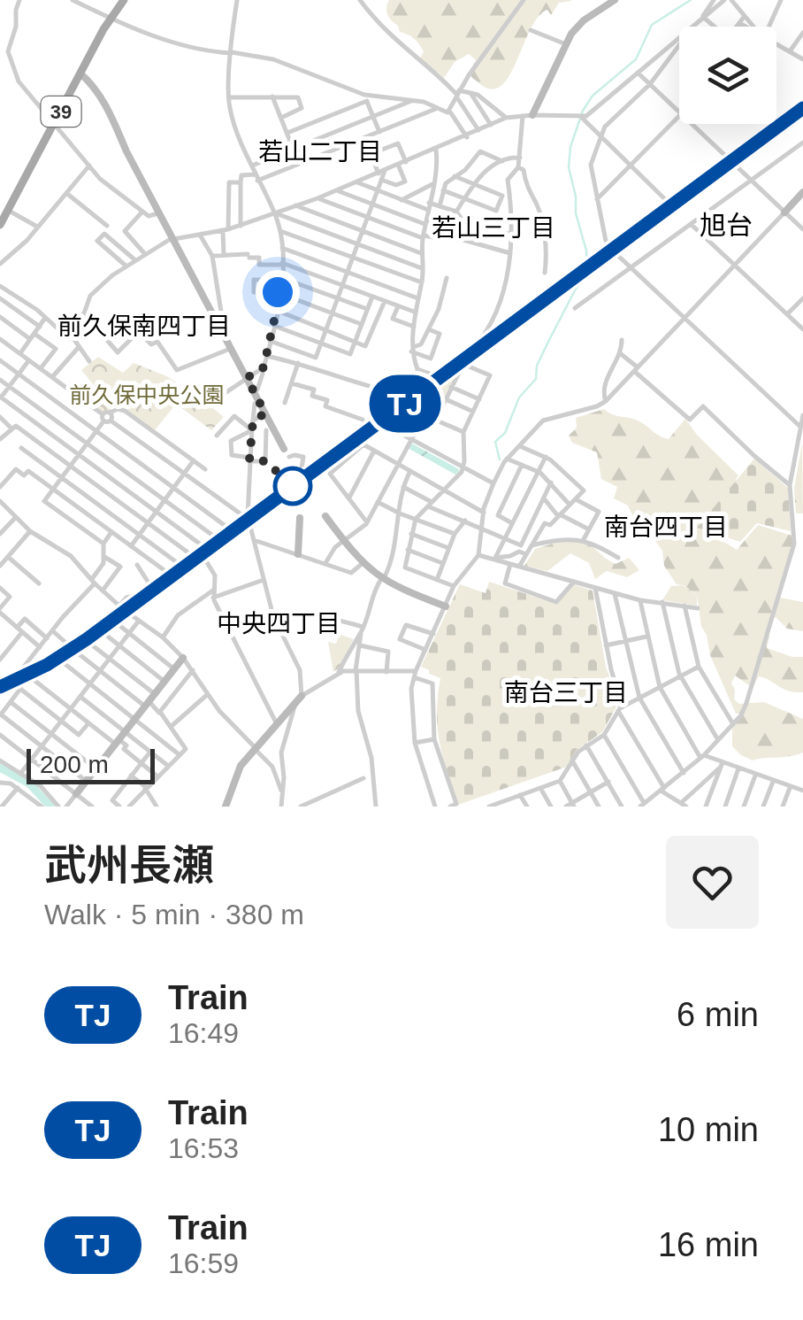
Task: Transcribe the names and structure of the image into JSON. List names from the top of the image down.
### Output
{
  "streets": {
    "main road": ["39"]
  },
  "districts": [
    "若山二丁目",
    "旭台",
    "若山三丁目",
    "前久保南四丁目",
    "南台四丁目",
    "中央四丁目",
    "南台三丁目"
  ],
  "parks": ["前久保中央公園"],
  "scale_bar": "200 m",
  "page": {
    "on_map": "TJ",
    "scale": "200 m",
    "heading": ["武州長瀬", "Walk · 5 min · 380 m"],
    "list": [
      {
        "mark": "TJ",
        "name": "Train",
        "note": "16:49",
        "value": "6 min"
      },
      {
        "mark": "TJ",
        "name": "Train",
        "note": "16:53",
        "value": "10 min"
      },
      {
        "mark": "TJ",
        "name": "Train",
        "note": "16:59",
        "value": "16 min"
      }
    ]
  }
}
